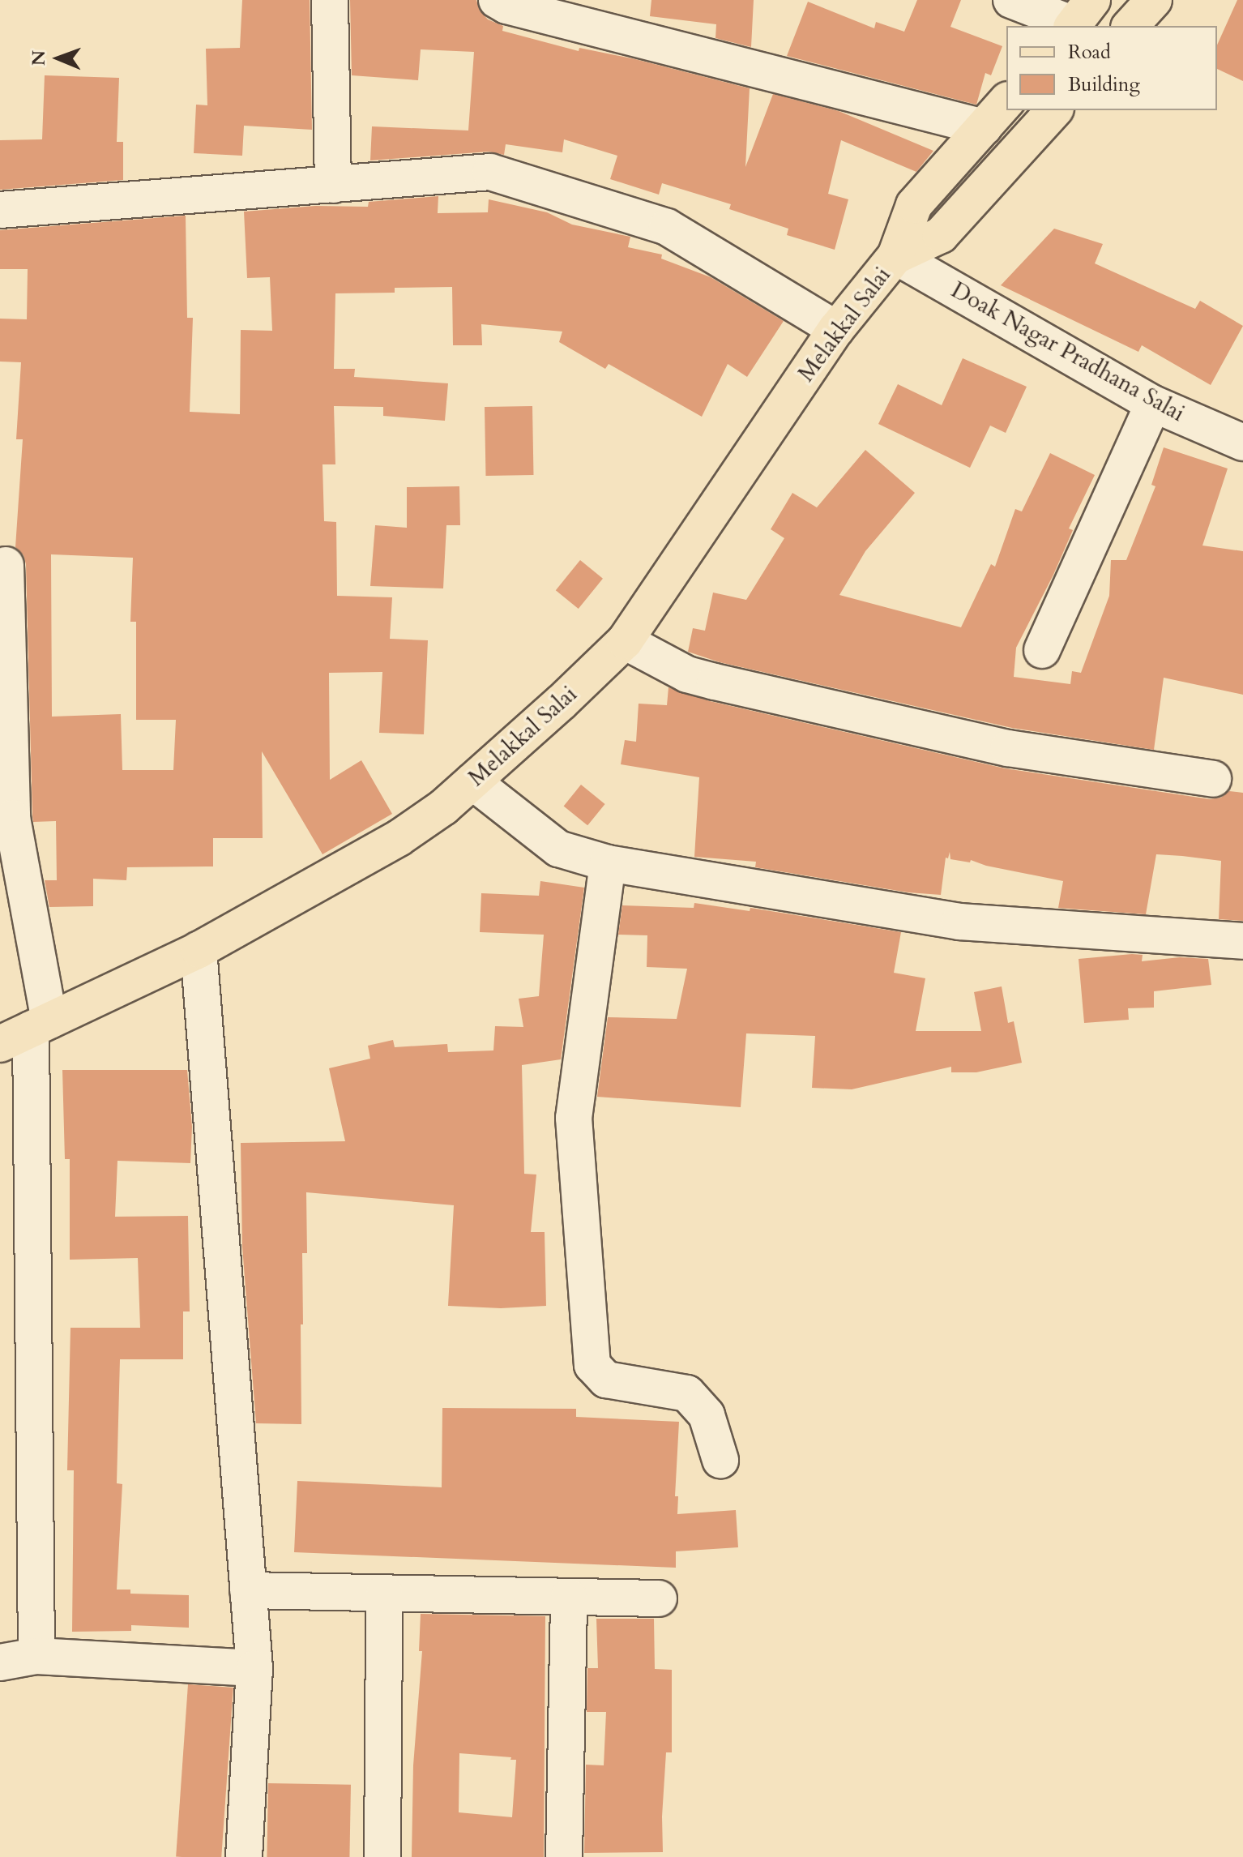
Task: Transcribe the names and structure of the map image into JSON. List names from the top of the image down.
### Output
{
  "streets": {
    "main road": ["Melakkal Salai"],
    "street": ["Doak Nagar Pradhana Salai"]
  },
  "crossings": [
    ["Melakkal Salai", "Doak Nagar Pradhana Salai"]
  ],
  "legend": ["Road", "Building"],
  "north": "left"
}
